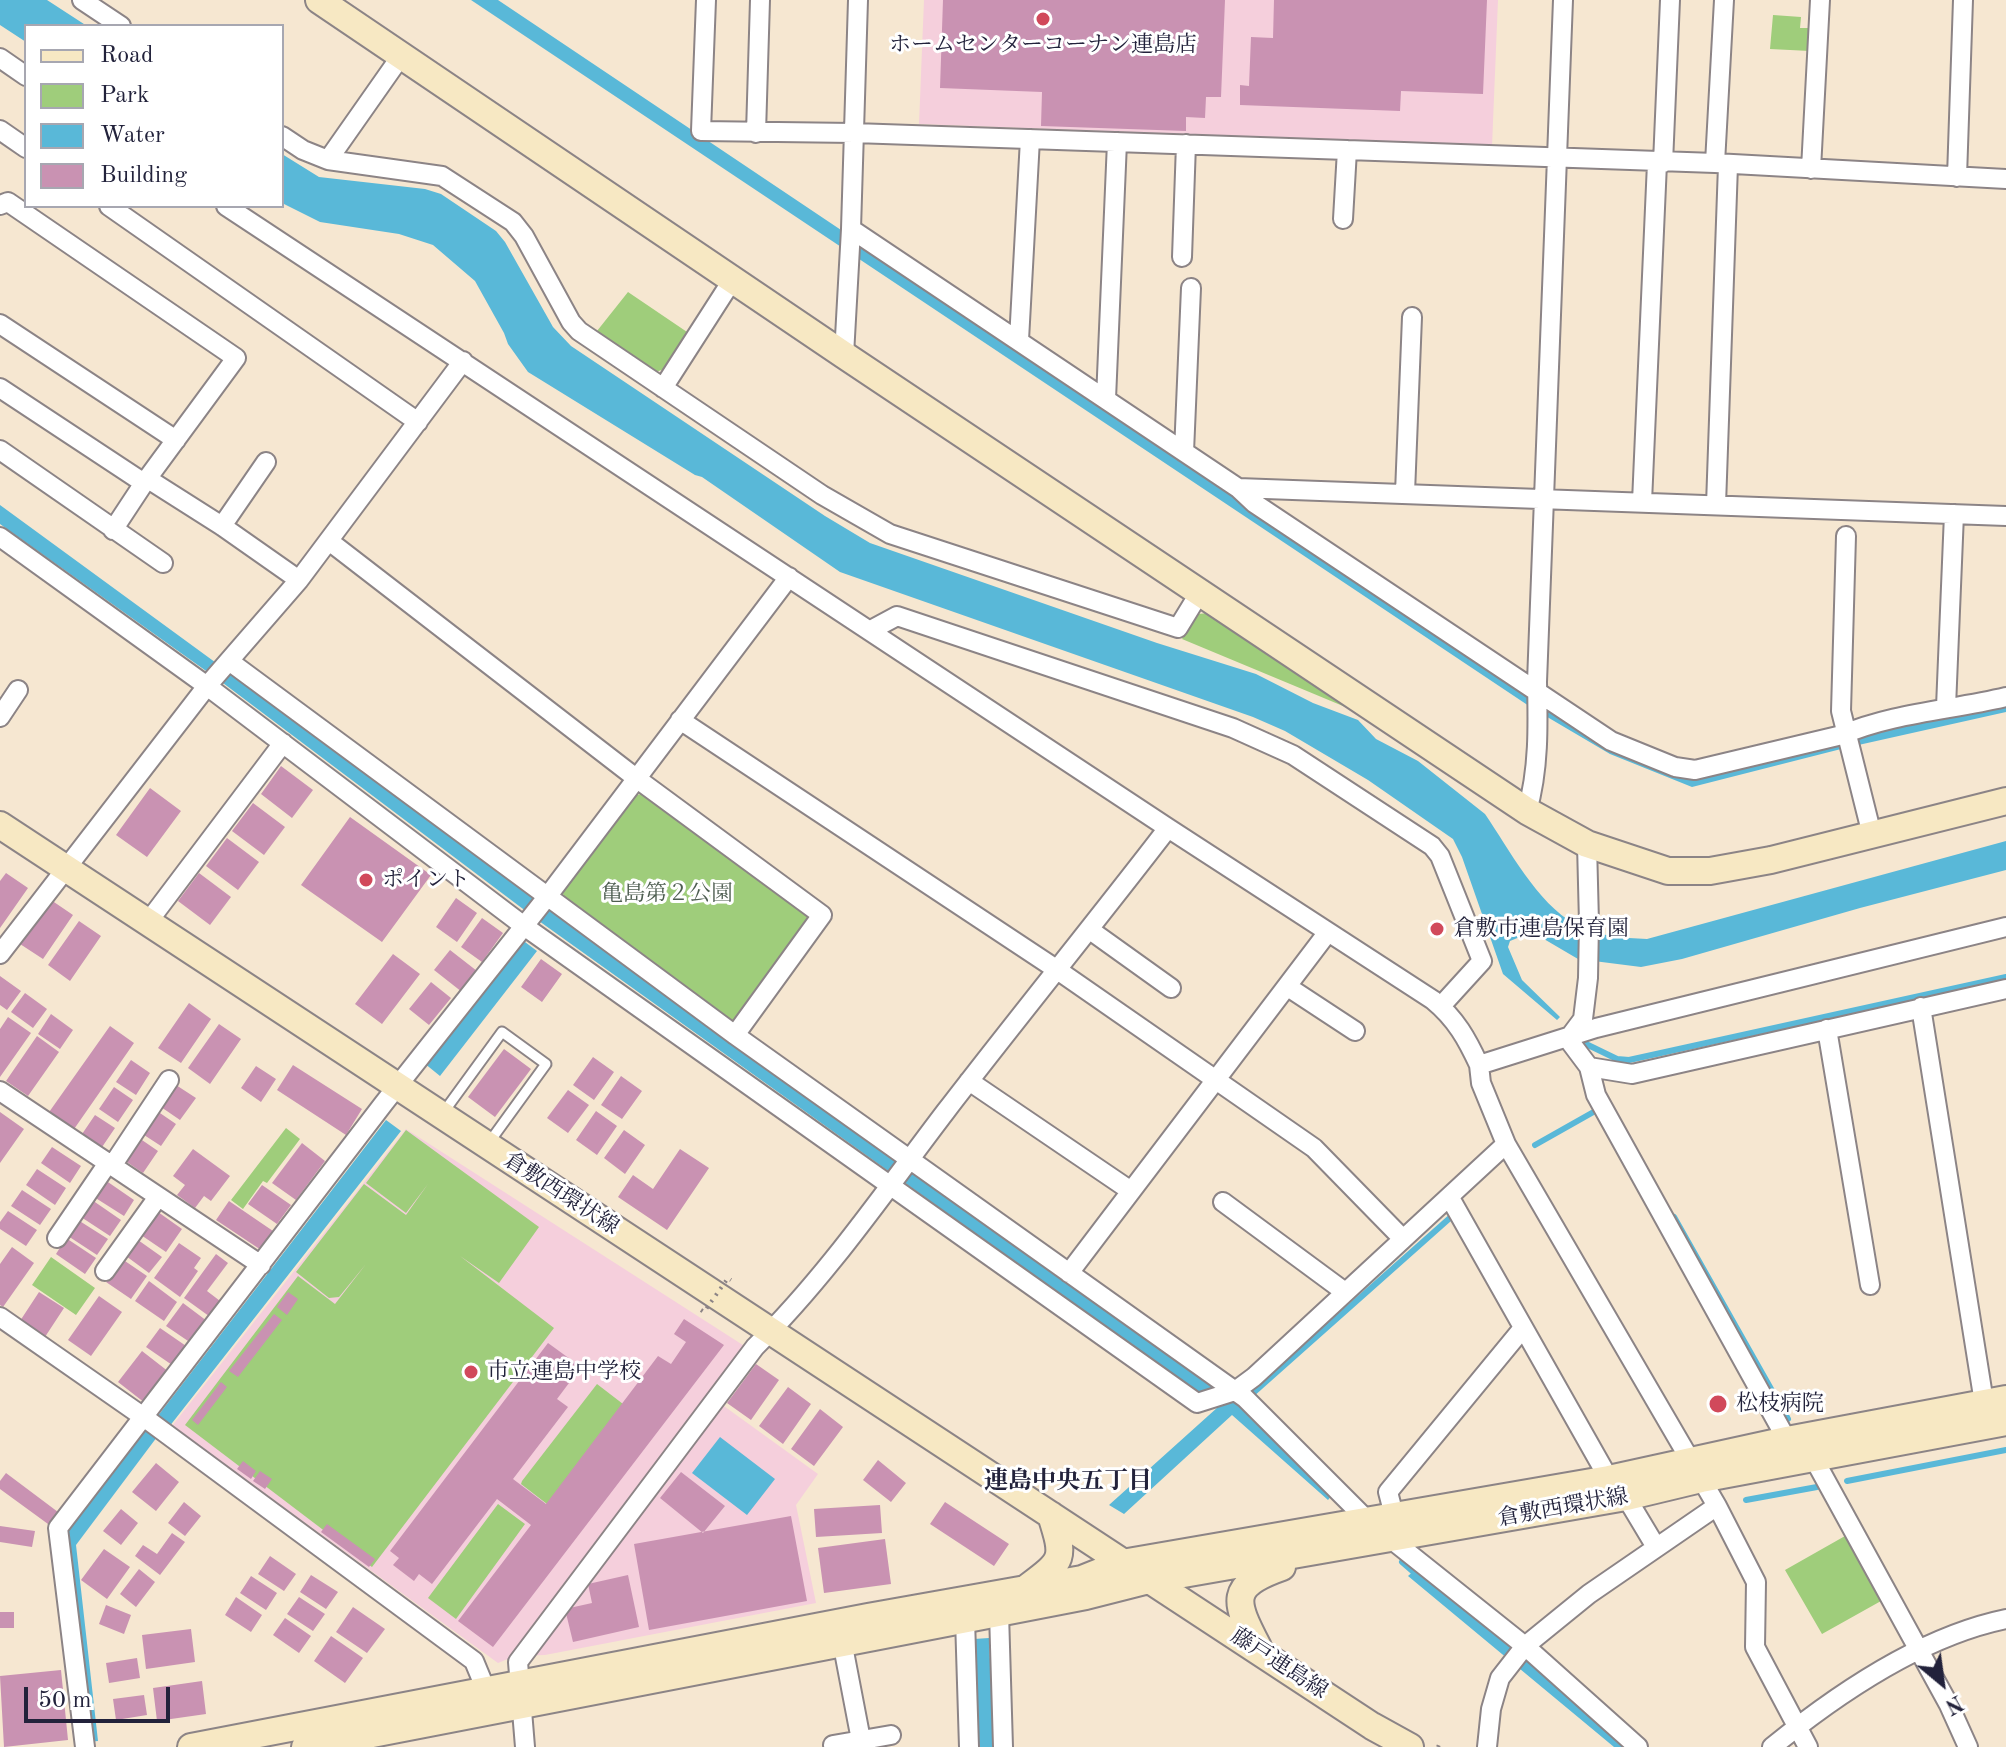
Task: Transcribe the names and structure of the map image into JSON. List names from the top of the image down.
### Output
{
  "streets": {
    "street": ["倉敷西環状線", "藤戸連島線"]
  },
  "crossings": [
    ["倉敷西環状線", "藤戸連島線"]
  ],
  "districts": ["連島中央五丁目"],
  "parks": ["亀島第２公園"],
  "places": [
    "ホームセンターコーナン連島店",
    "ポイント",
    "倉敷市連島保育園",
    "市立連島中学校",
    "松枝病院"
  ],
  "legend": [
    "Road",
    "Park",
    "Water",
    "Building"
  ],
  "scale_bar": "50 m",
  "north": "bottom right"
}
